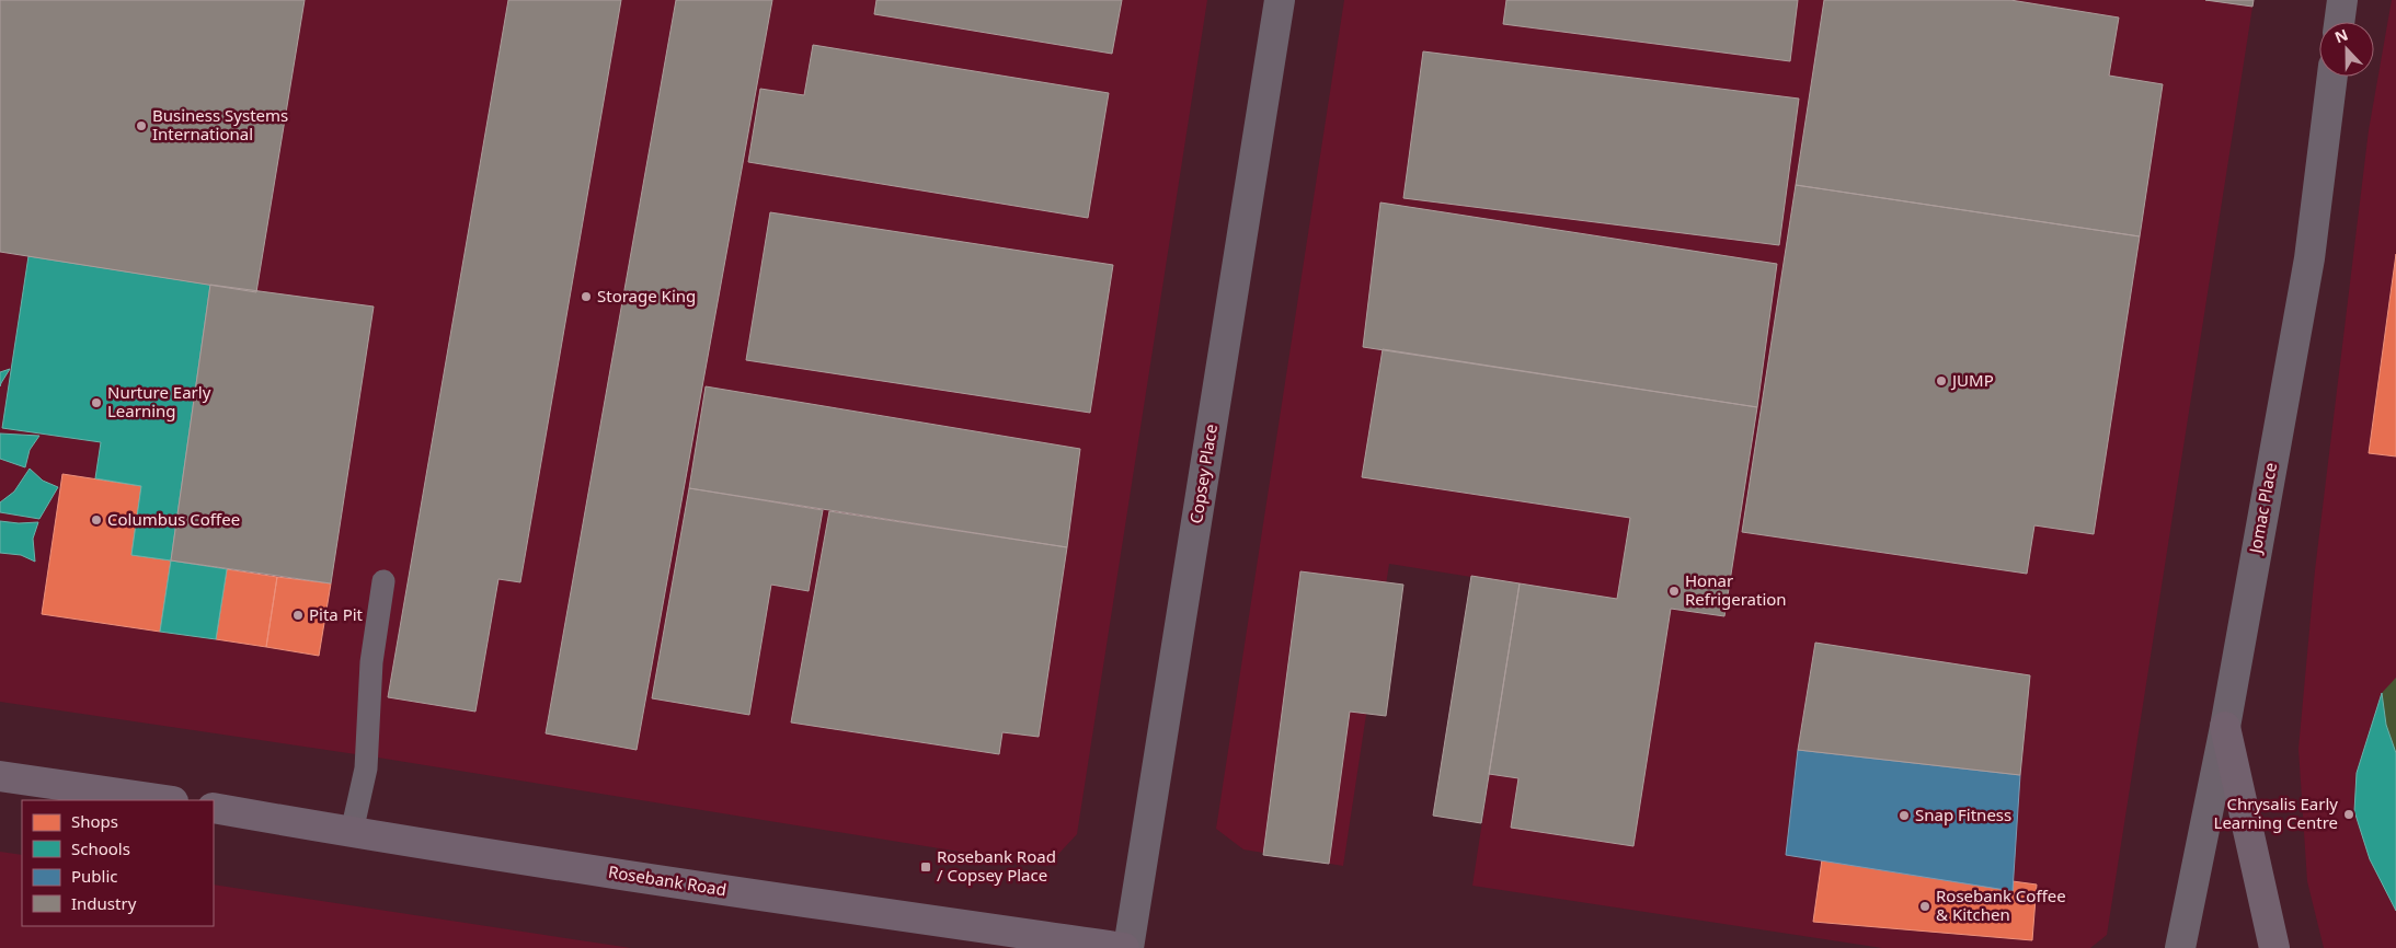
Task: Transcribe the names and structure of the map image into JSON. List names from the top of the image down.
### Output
{
  "streets": {
    "main road": ["Rosebank Road"],
    "street": ["Copsey Place", "Jomac Place"]
  },
  "places": {
    "other": [
      "Business Systems International",
      "Storage King",
      "JUMP",
      "Nurture Early Learning",
      "Columbus Coffee",
      "Honar Refrigeration",
      "Pita Pit",
      "Chrysalis Early Learning Centre",
      "Snap Fitness",
      "Rosebank Coffee & Kitchen"
    ],
    "transit": ["Rosebank Road / Copsey Place"]
  },
  "legend": [
    "Shops",
    "Schools",
    "Public",
    "Industry"
  ],
  "north": "top"
}
